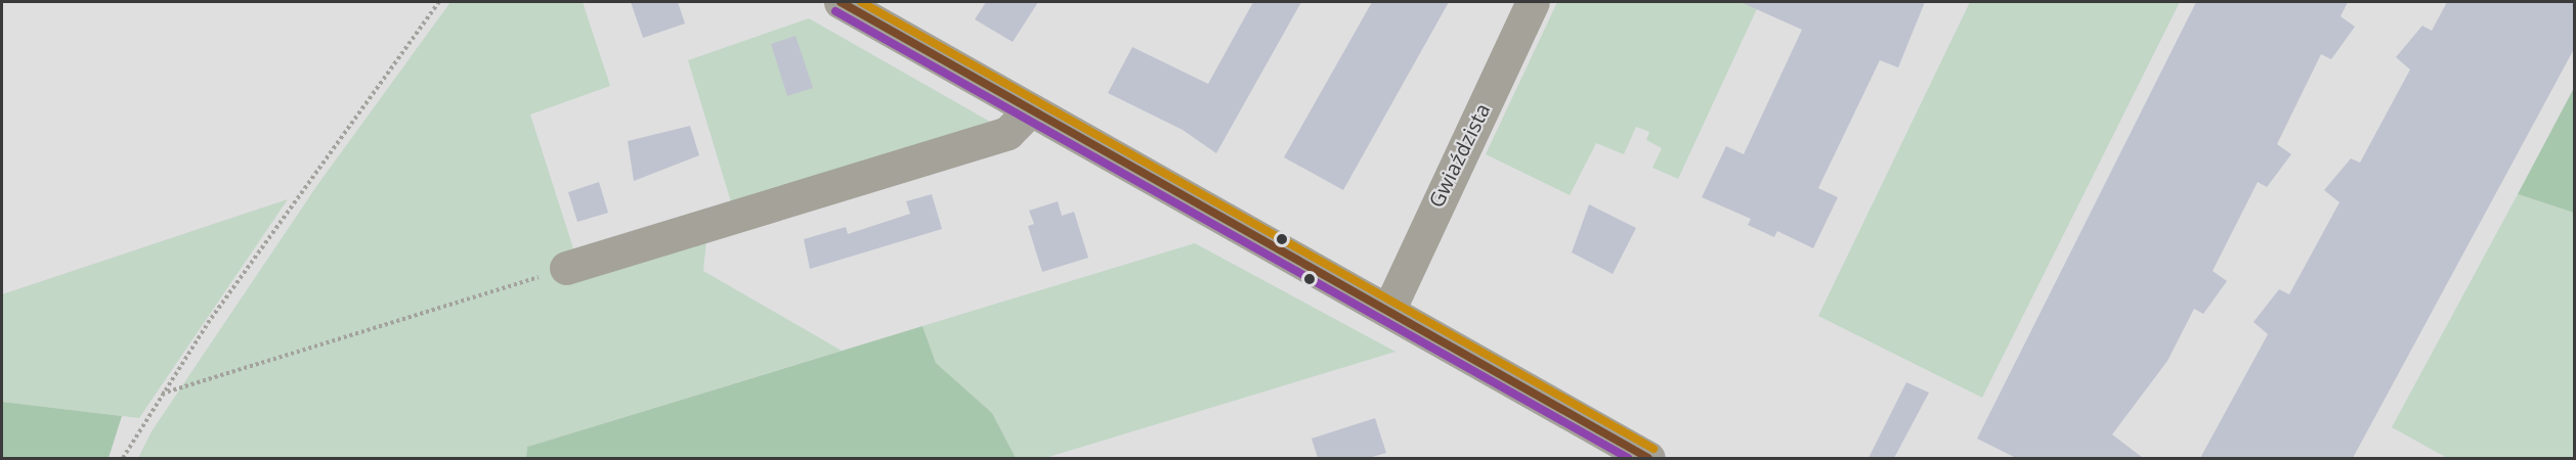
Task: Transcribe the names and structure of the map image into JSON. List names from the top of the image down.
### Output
{
  "streets": {
    "street": ["Gwiaździsta"]
  }
}
